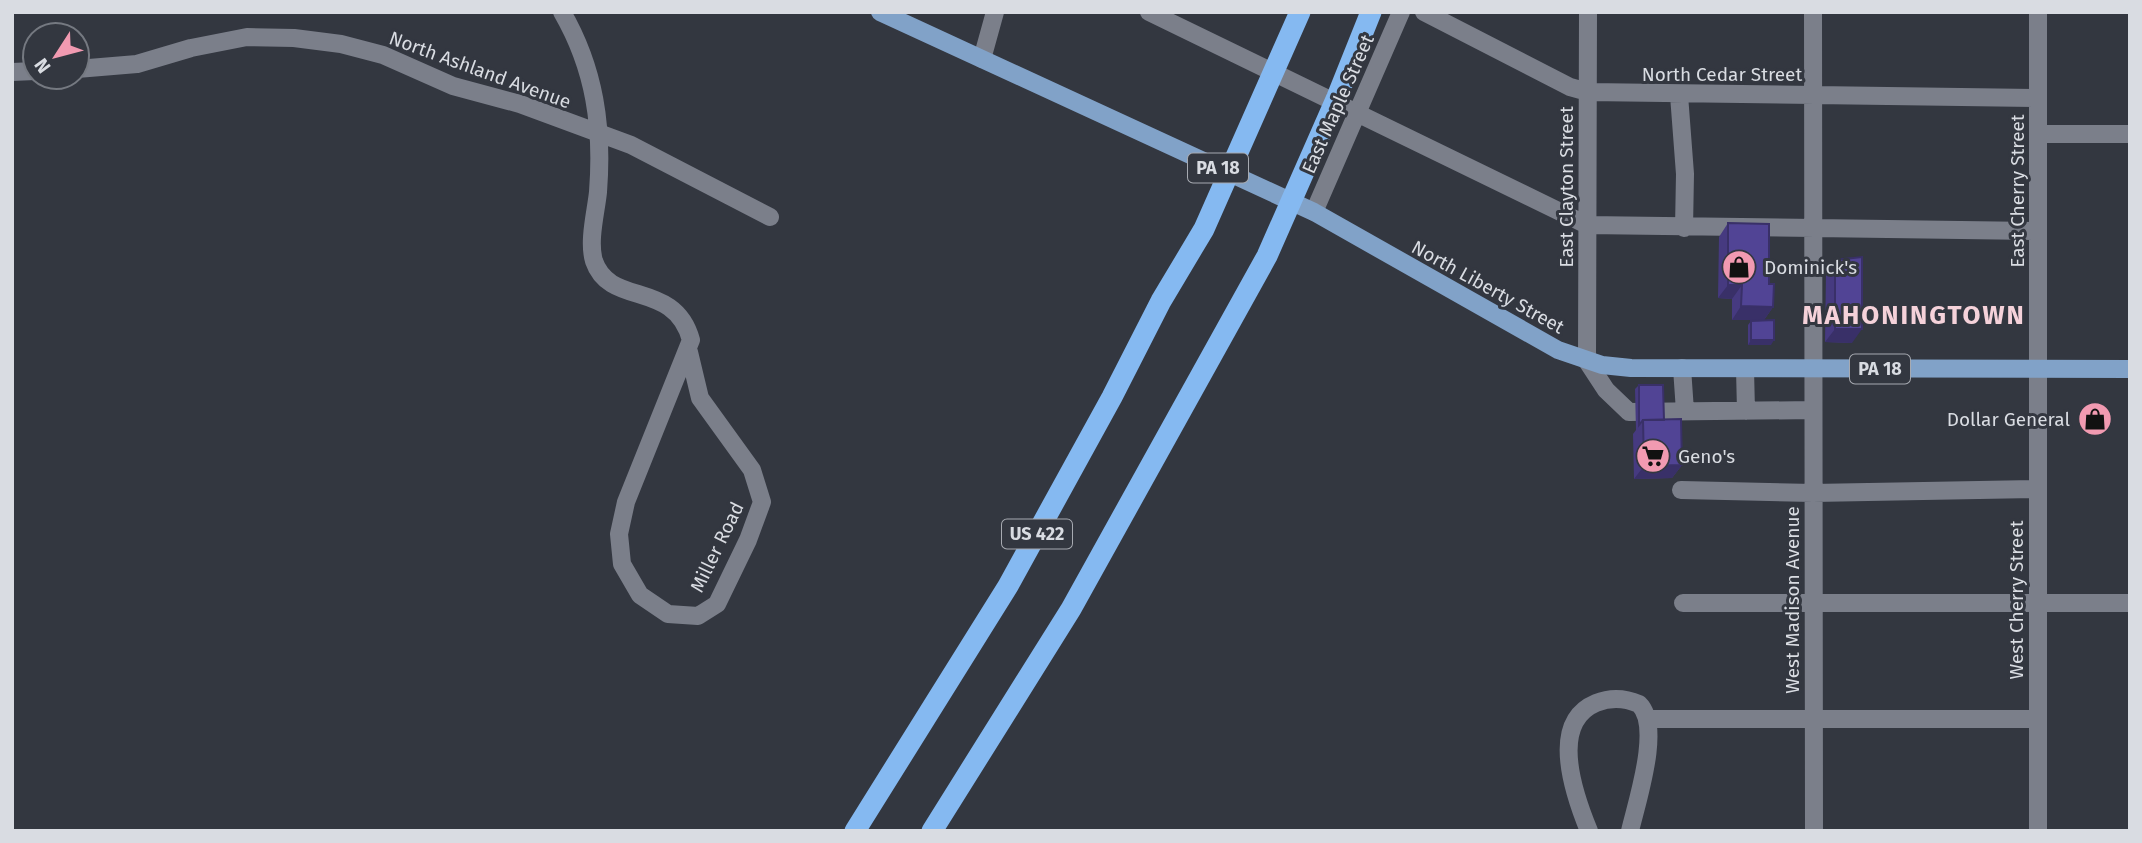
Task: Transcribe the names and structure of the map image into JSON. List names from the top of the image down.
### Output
{
  "streets": {
    "highway": ["US 422"],
    "main road": ["PA 18", "North Liberty Street"],
    "street": [
      "North Ashland Avenue",
      "North Cedar Street",
      "East Maple Street",
      "East Clayton Street",
      "East Cherry Street",
      "Miller Road",
      "West Madison Avenue",
      "West Cherry Street"
    ]
  },
  "crossings": [
    ["North Ashland Avenue", "Miller Road"],
    ["North Cedar Street", "East Clayton Street"],
    ["North Cedar Street", "East Cherry Street"],
    ["North Cedar Street", "West Madison Avenue"],
    ["East Maple Street", "North Liberty Street"],
    ["East Clayton Street", "North Liberty Street"],
    ["East Cherry Street", "North Liberty Street"],
    ["East Cherry Street", "West Cherry Street"],
    ["North Liberty Street", "West Madison Avenue"],
    ["North Liberty Street", "West Cherry Street"]
  ],
  "districts": ["MAHONINGTOWN"],
  "places": {
    "shop": ["Dominick's", "Dollar General"],
    "supermarket": ["Geno's"]
  },
  "north": "bottom left"
}
